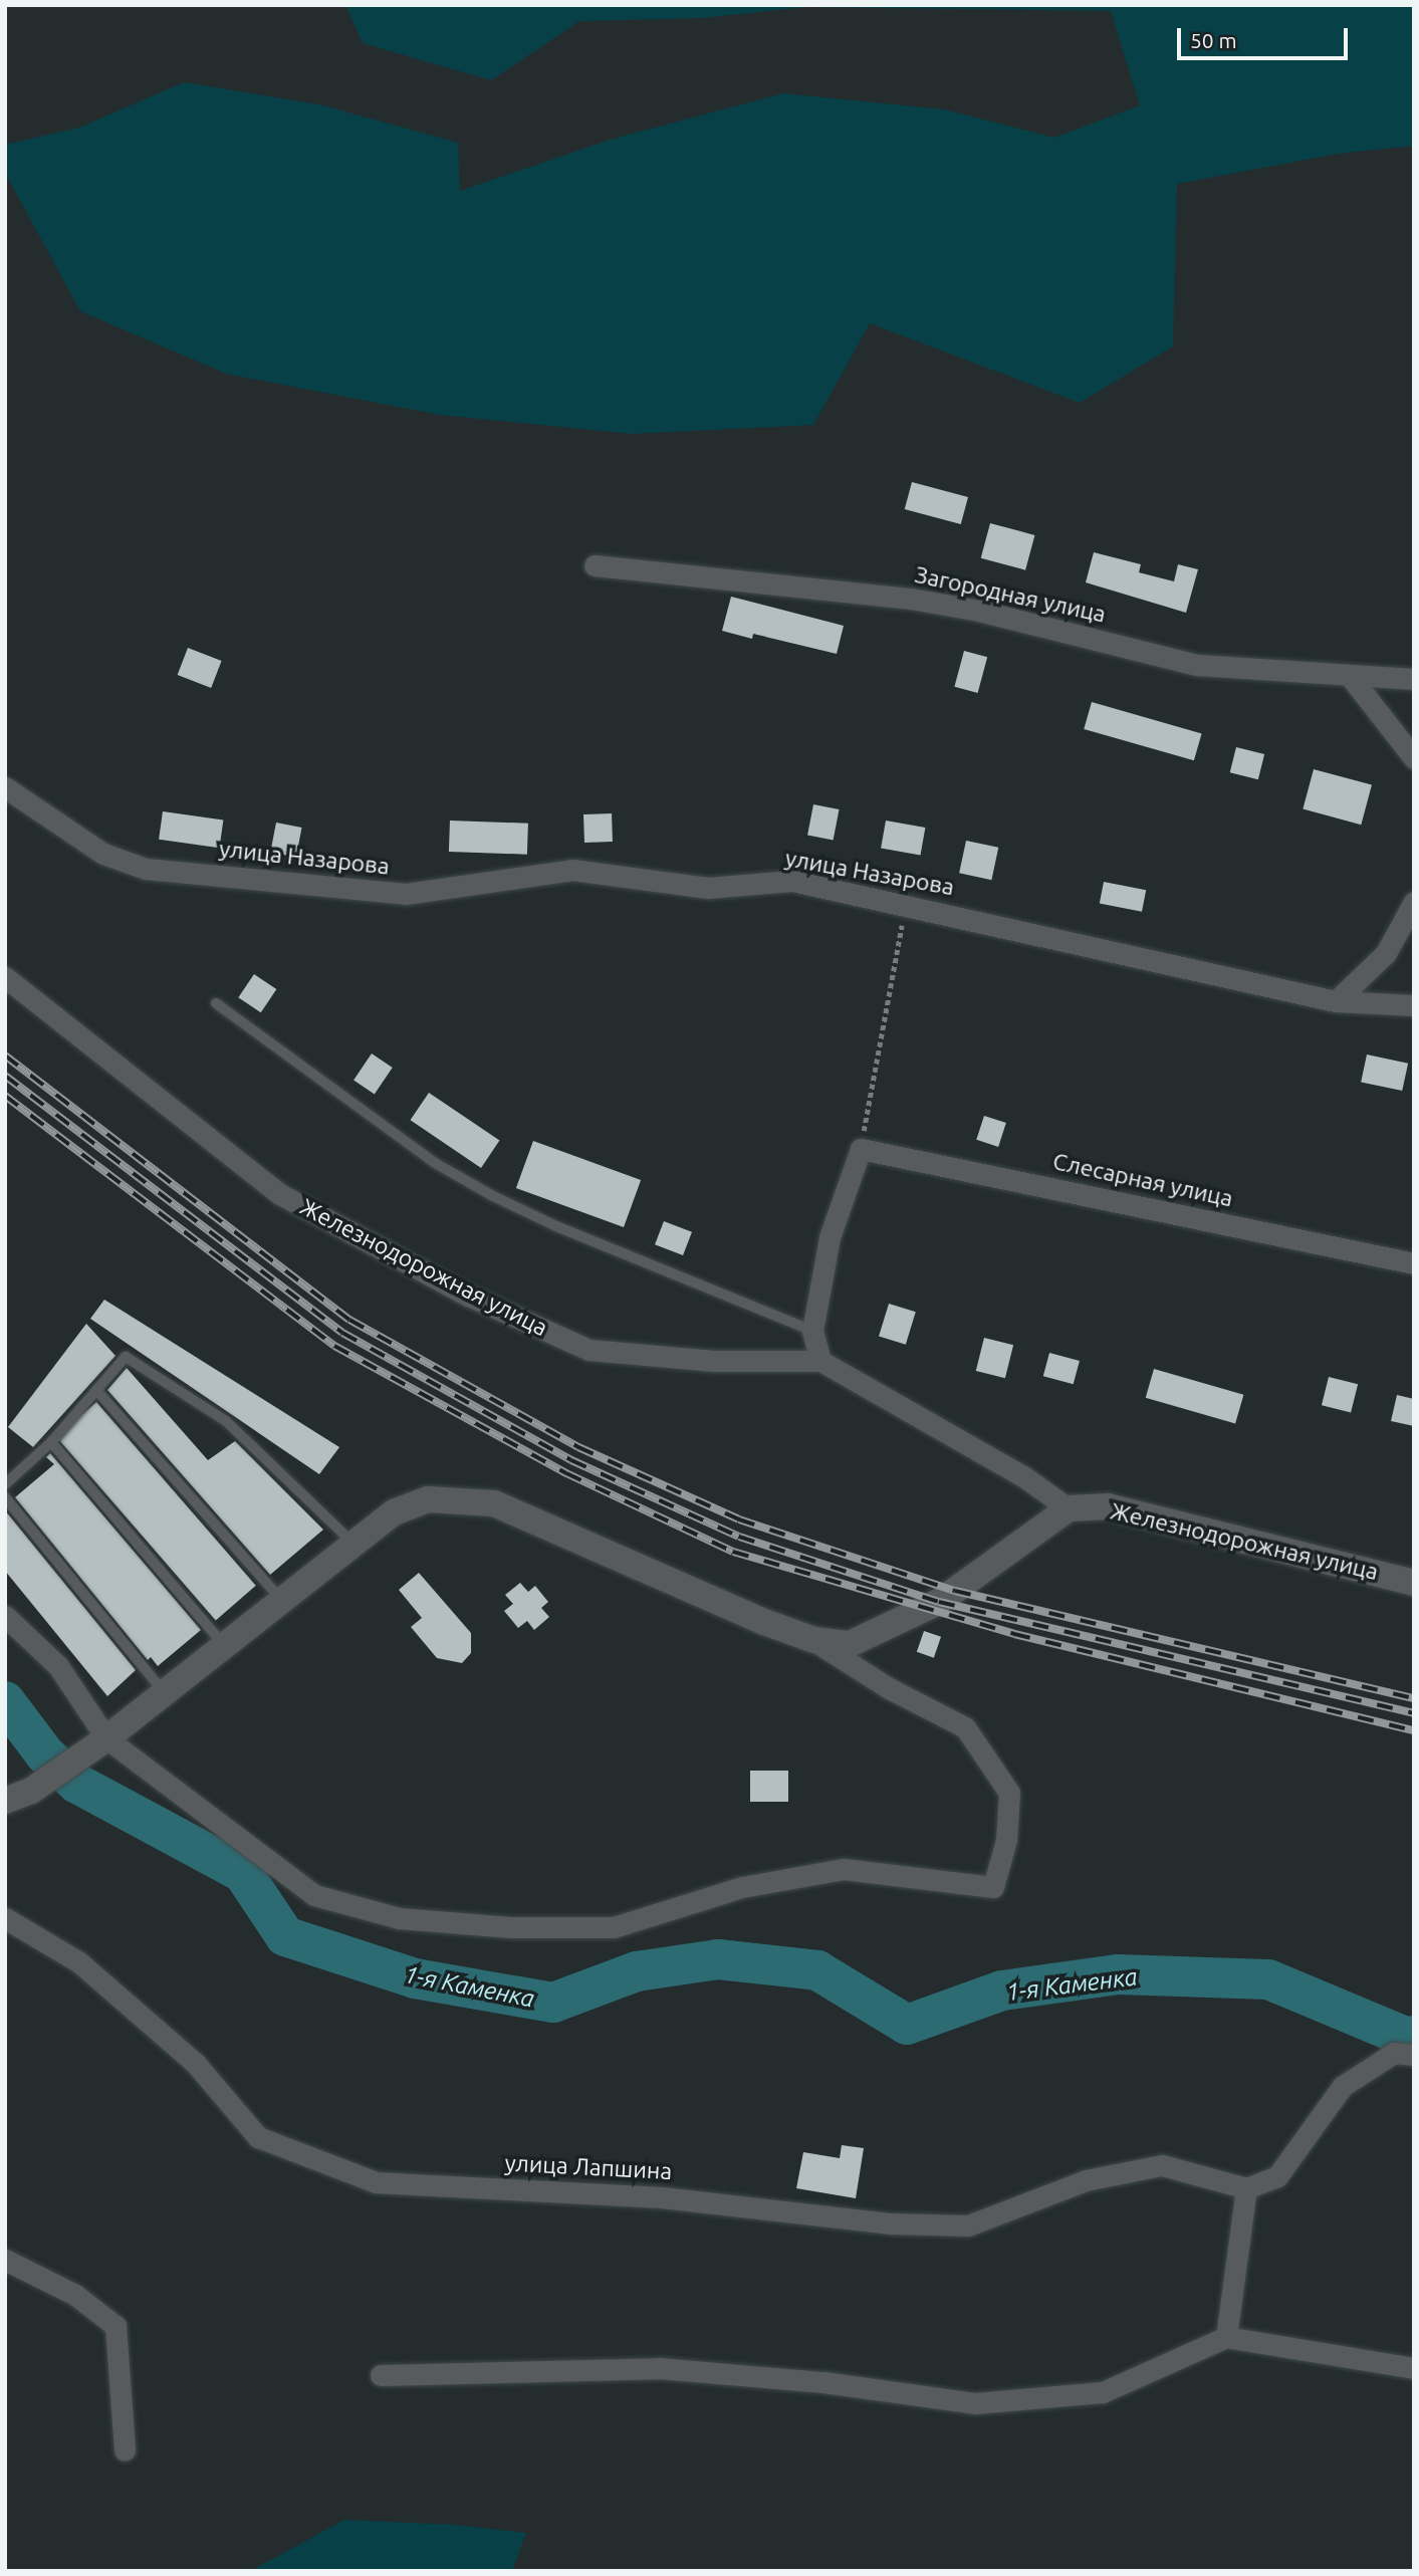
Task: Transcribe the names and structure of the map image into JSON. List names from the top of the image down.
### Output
{
  "streets": {
    "street": [
      "Загородная улица",
      "улица Назарова",
      "Слесарная улица",
      "Железнодорожная улица",
      "улица Лапшина"
    ]
  },
  "water": ["1-я Каменка"],
  "scale_bar": "50 m"
}
